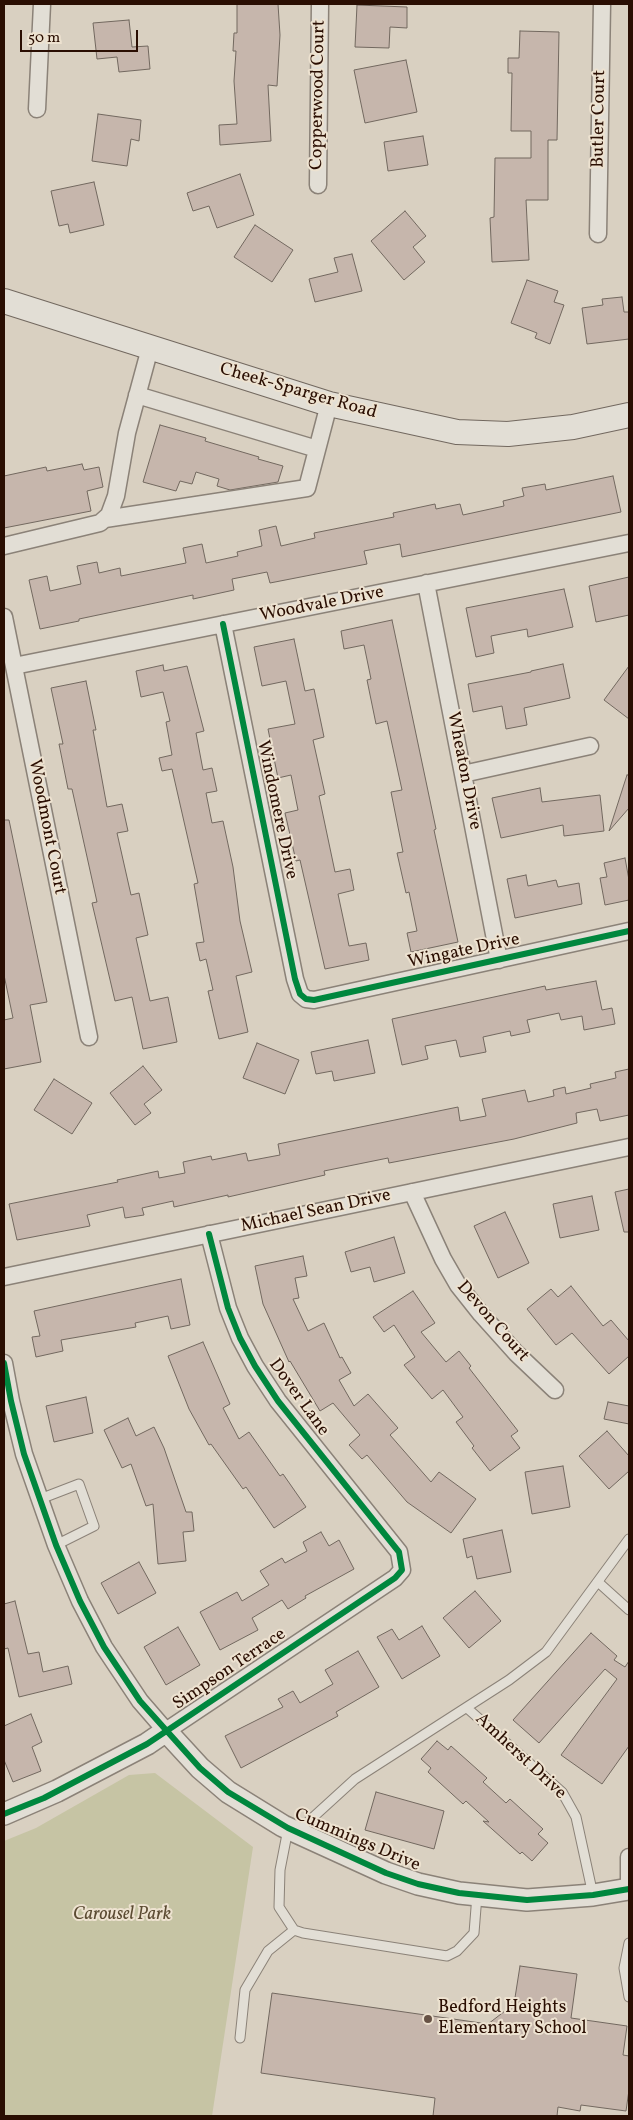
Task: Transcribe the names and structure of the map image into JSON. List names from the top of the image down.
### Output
{
  "streets": {
    "main road": ["Cheek-Sparger Road"],
    "street": [
      "Copperwood Court",
      "Butler Court",
      "Woodvale Drive",
      "Wheaton Drive",
      "Windomere Drive",
      "Woodmont Court",
      "Wingate Drive",
      "Michael Sean Drive",
      "Devon Court",
      "Dover Lane",
      "Simpson Terrace",
      "Cummings Drive"
    ],
    "lane": ["Amherst Drive"]
  },
  "crossings": [
    ["Woodvale Drive", "Wheaton Drive"],
    ["Woodvale Drive", "Windomere Drive"],
    ["Woodvale Drive", "Woodmont Court"],
    ["Wheaton Drive", "Wingate Drive"],
    ["Windomere Drive", "Wingate Drive"],
    ["Michael Sean Drive", "Devon Court"],
    ["Michael Sean Drive", "Dover Lane"],
    ["Dover Lane", "Simpson Terrace"],
    ["Simpson Terrace", "Cummings Drive"],
    ["Amherst Drive", "Cummings Drive"]
  ],
  "parks": ["Carousel Park"],
  "places": ["Bedford Heights Elementary School"],
  "scale_bar": "50 m"
}
